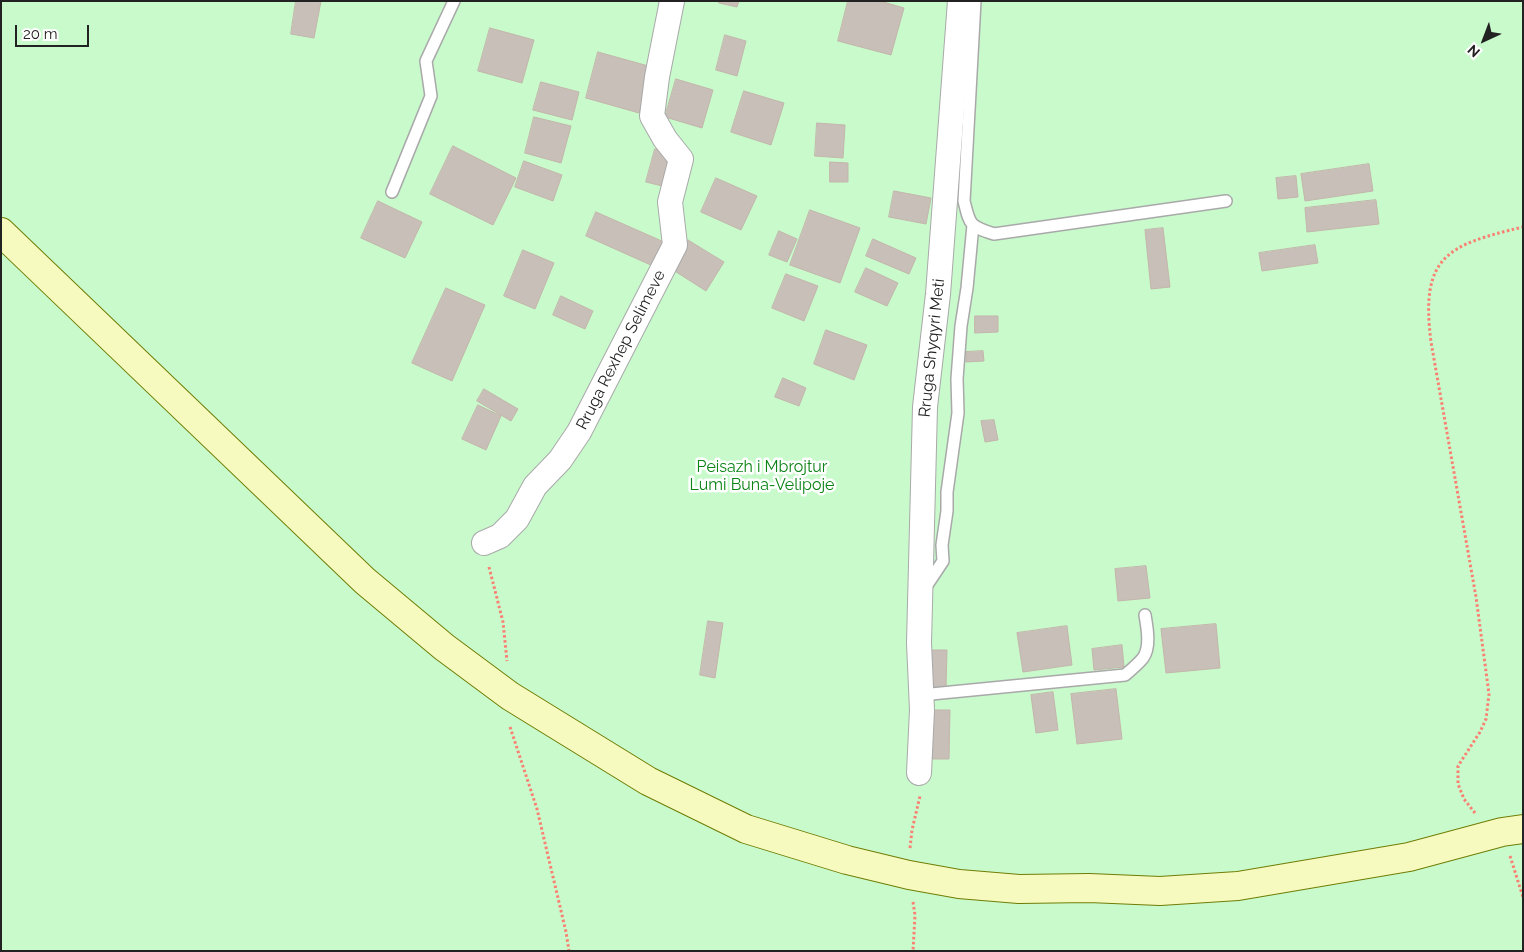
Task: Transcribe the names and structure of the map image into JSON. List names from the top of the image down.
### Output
{
  "streets": {
    "street": ["Rruga Shyqyri Meti", "Rruga Rexhep Selimeve"]
  },
  "parks": ["Peisazh i Mbrojtur Lumi Buna-Velipoje"],
  "scale_bar": "20 m",
  "north": "bottom left"
}
